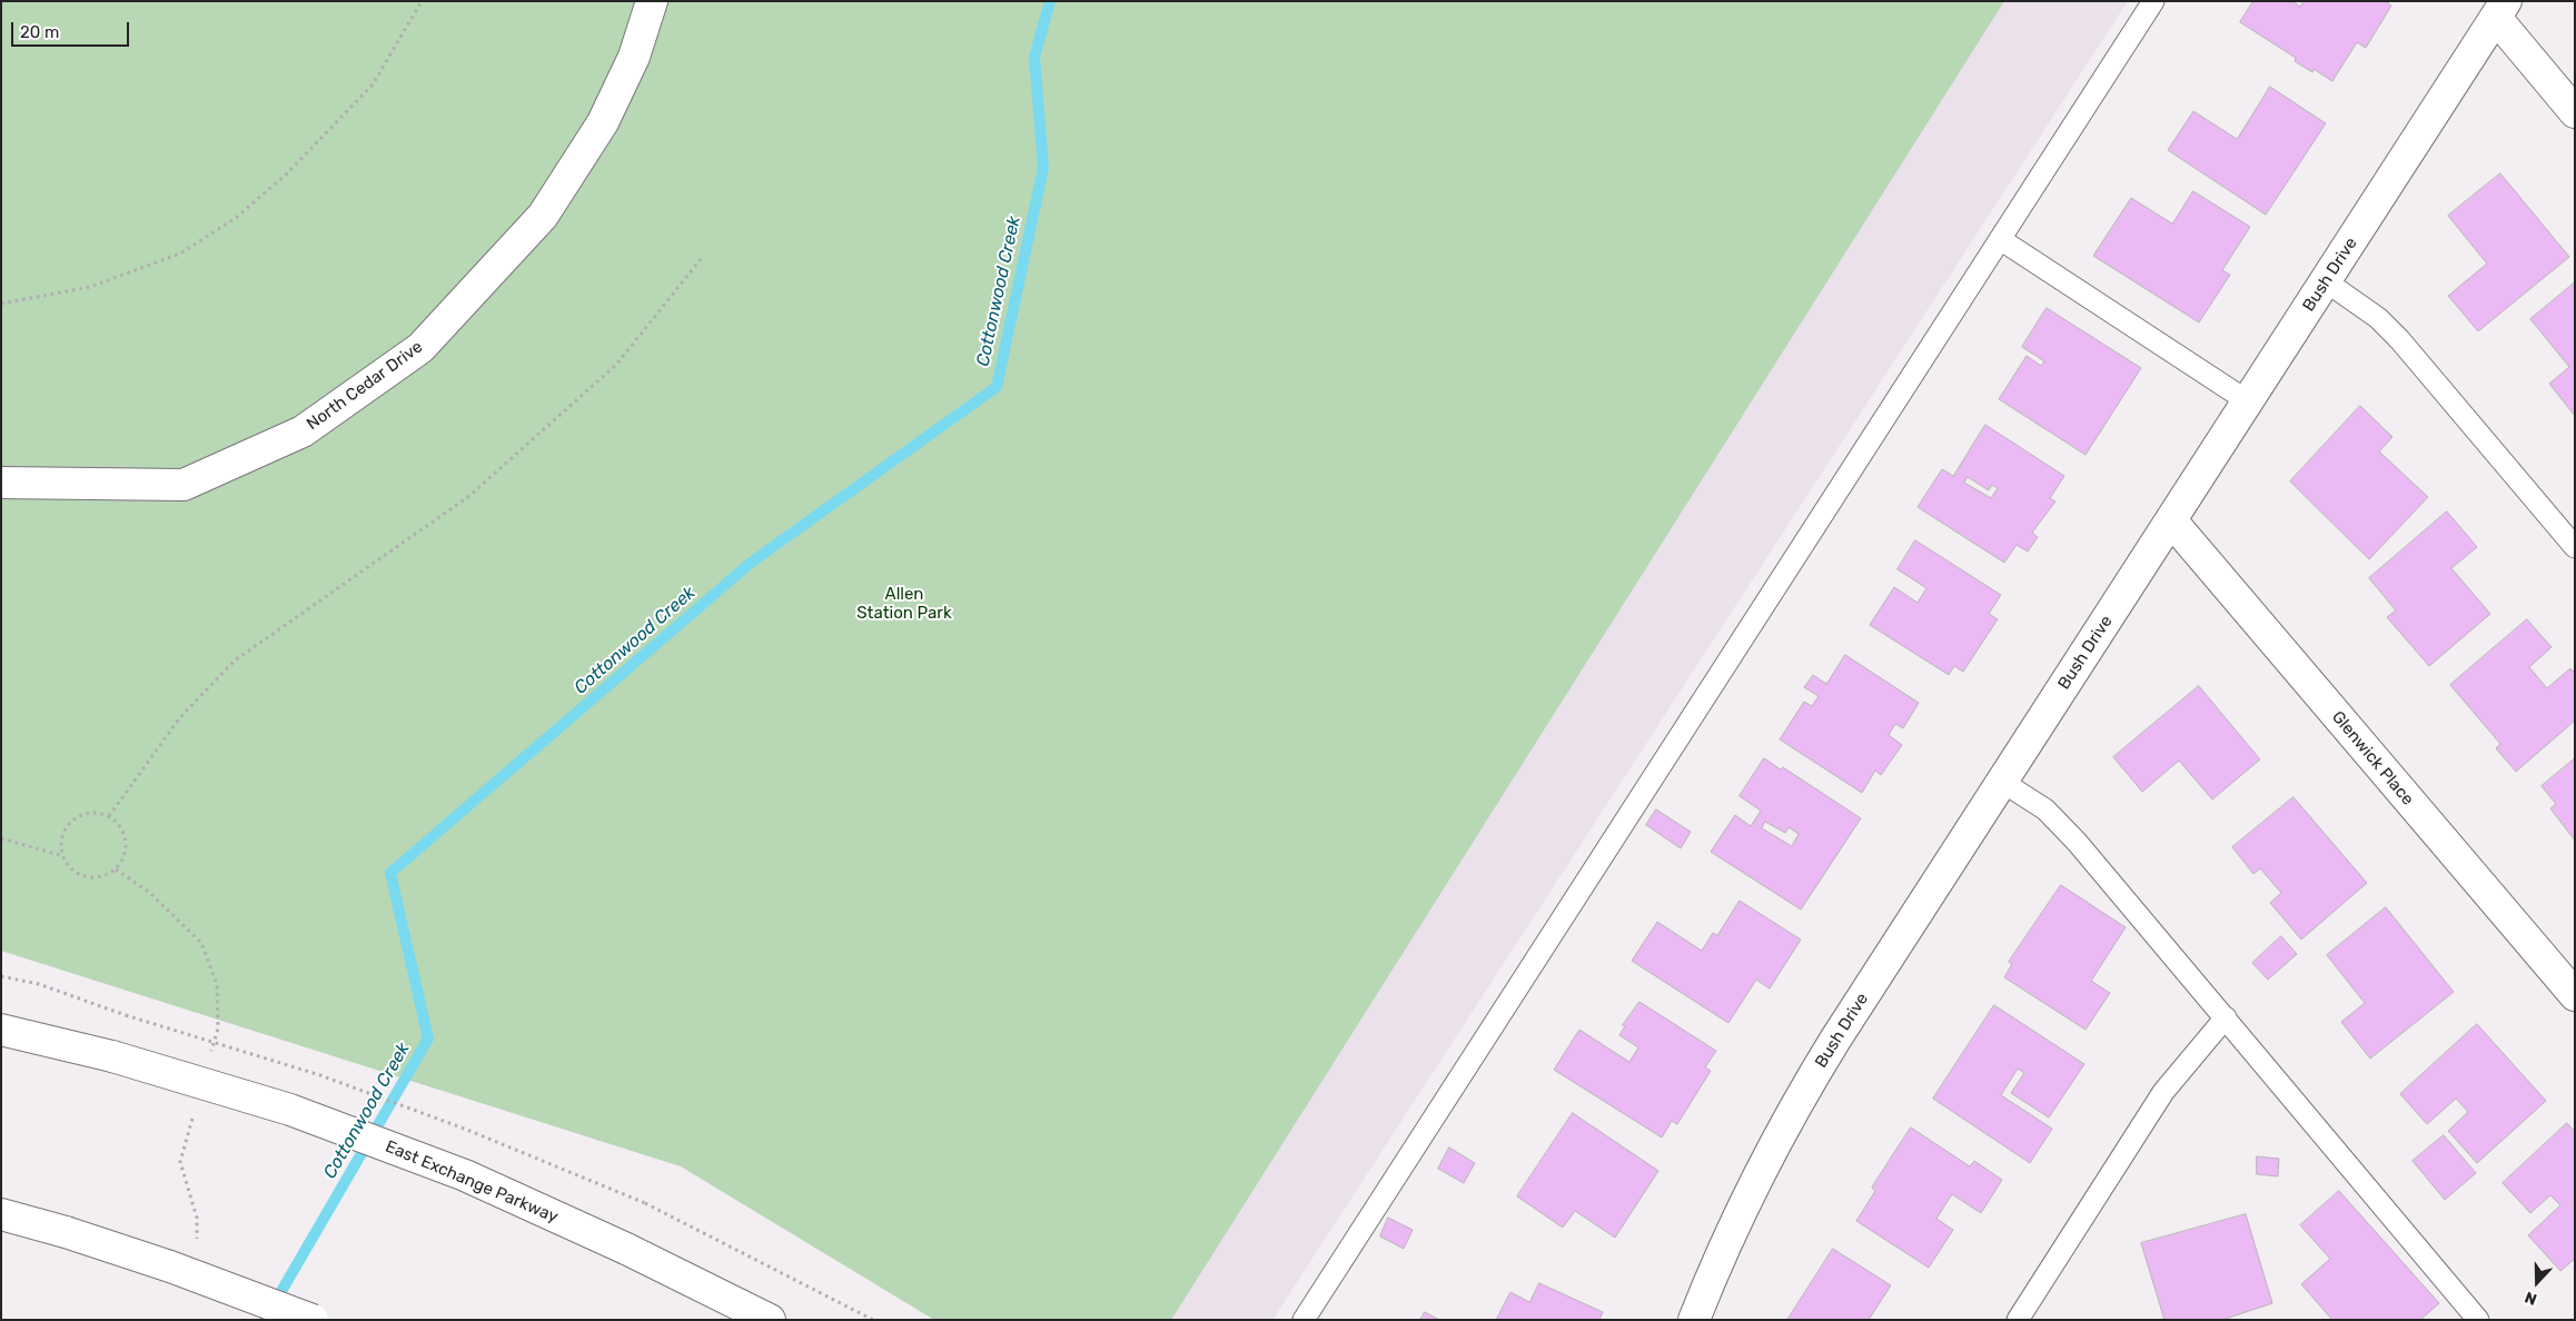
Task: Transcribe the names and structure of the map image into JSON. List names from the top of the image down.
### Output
{
  "streets": {
    "street": [
      "Bush Drive",
      "North Cedar Drive",
      "Glenwick Place",
      "East Exchange Parkway"
    ]
  },
  "crossings": [
    ["Bush Drive", "Glenwick Place"]
  ],
  "water": ["Cottonwood Creek"],
  "parks": ["Allen Station Park"],
  "scale_bar": "20 m",
  "north": "bottom"
}
